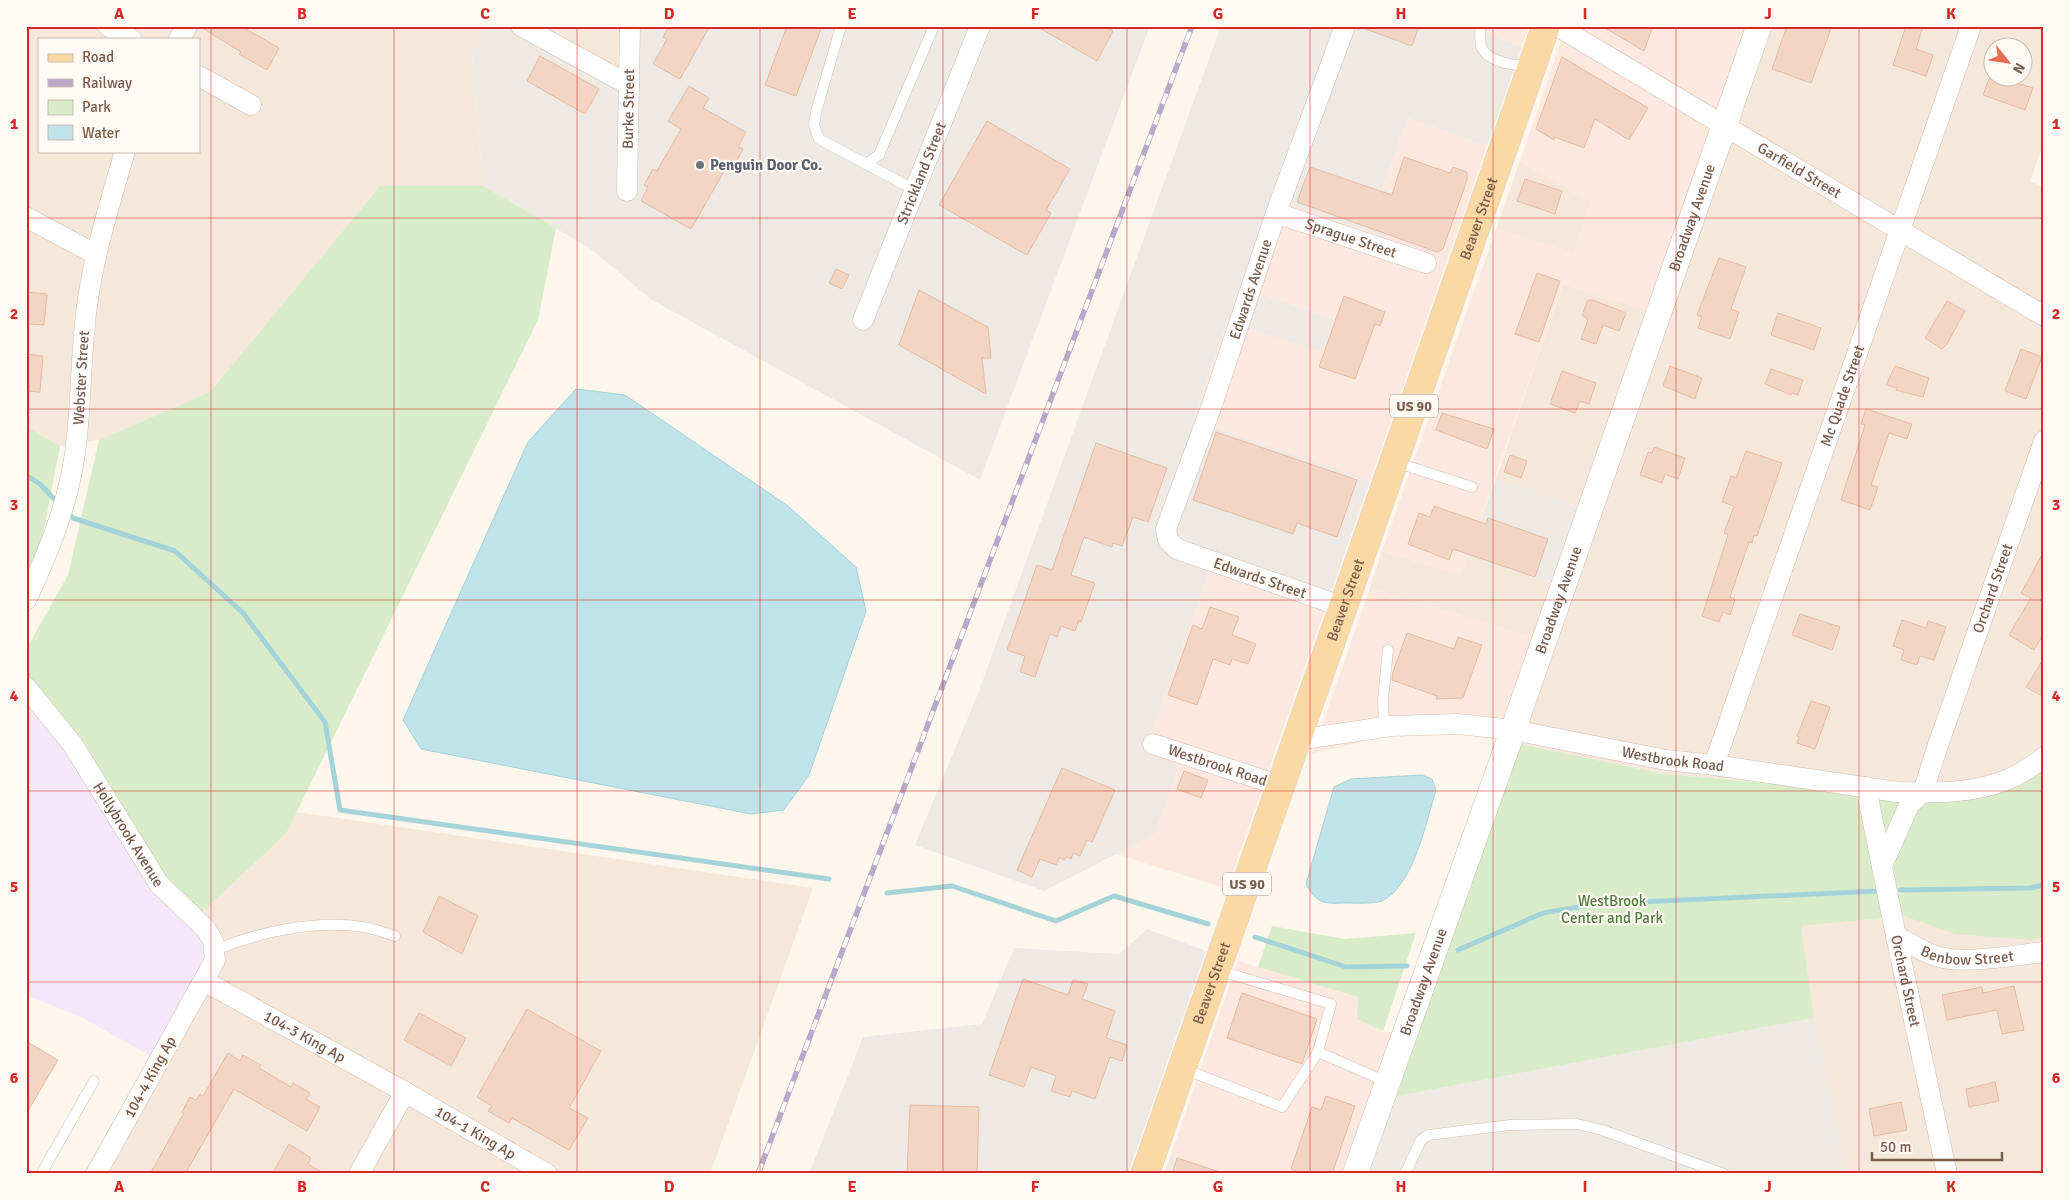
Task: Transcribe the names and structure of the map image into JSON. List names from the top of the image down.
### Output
{
  "streets": {
    "main road": ["Beaver Street", "US 90"],
    "street": [
      "Burke Street",
      "Garfield Street",
      "Strickland Street",
      "Broadway Avenue",
      "Sprague Street",
      "Edwards Avenue",
      "Webster Street",
      "Mc Quade Street",
      "Edwards Street",
      "Orchard Street",
      "Westbrook Road",
      "Hollybrook Avenue",
      "Benbow Street",
      "104-3 King Ap",
      "104-4 King Ap",
      "104-1 King Ap"
    ]
  },
  "crossings": [
    ["Garfield Street", "Broadway Avenue"],
    ["Garfield Street", "Mc Quade Street"],
    ["Beaver Street", "Edwards Street"],
    ["Beaver Street", "Westbrook Road"],
    ["Broadway Avenue", "Westbrook Road"],
    ["Sprague Street", "Edwards Avenue"],
    ["Edwards Avenue", "Edwards Street"],
    ["Mc Quade Street", "Westbrook Road"],
    ["Orchard Street", "Westbrook Road"],
    ["Orchard Street", "Benbow Street"],
    ["104-3 King Ap", "104-4 King Ap"],
    ["104-3 King Ap", "104-1 King Ap"]
  ],
  "parks": ["WestBrook Center and Park"],
  "places": ["Penguin Door Co."],
  "legend": [
    "Road",
    "Railway",
    "Park",
    "Water"
  ],
  "scale_bar": "50 m",
  "north": "bottom right",
  "grid": {
    "columns": [
      "A",
      "B",
      "C",
      "D",
      "E",
      "F",
      "G",
      "H",
      "I",
      "J",
      "K"
    ],
    "rows": [
      "1",
      "2",
      "3",
      "4",
      "5",
      "6"
    ]
  }
}
